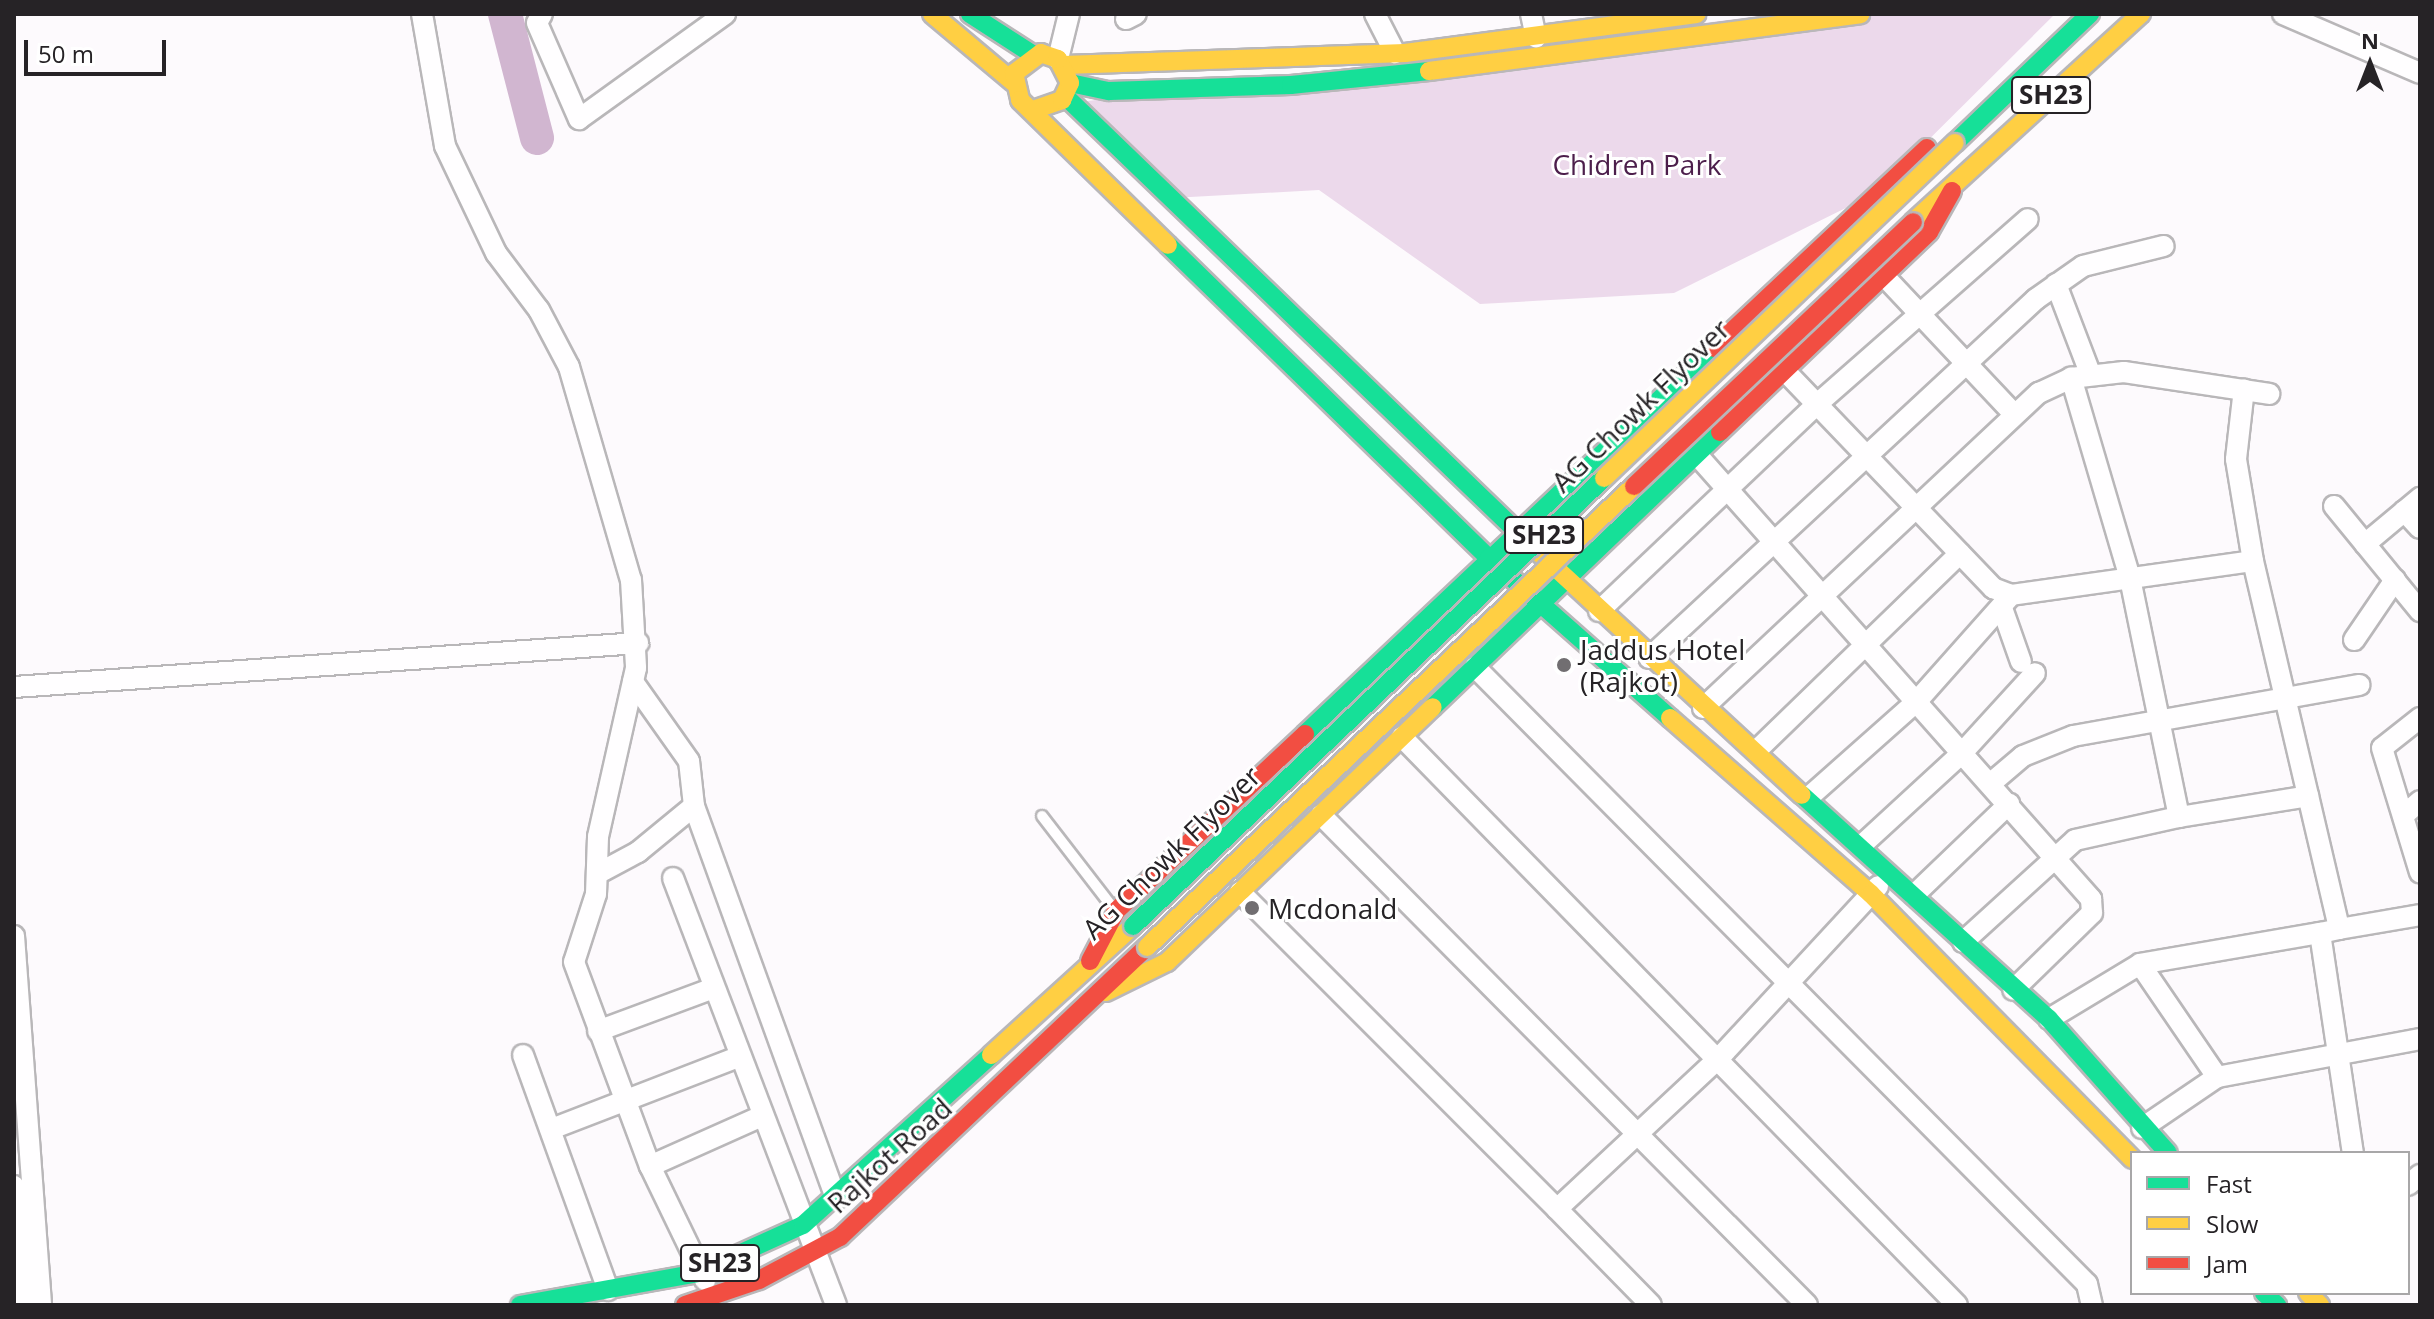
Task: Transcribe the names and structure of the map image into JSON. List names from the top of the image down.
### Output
{
  "streets": {
    "street": ["SH23", "AG Chowk Flyover", "Rajkot Road"]
  },
  "crossings": [
    ["SH23", "AG Chowk Flyover"],
    ["SH23", "Rajkot Road"],
    ["AG Chowk Flyover", "Rajkot Road"]
  ],
  "parks": ["Chidren Park"],
  "places": ["Jaddus Hotel (Rajkot)", "Mcdonald"],
  "legend": ["Fast", "Slow", "Jam"],
  "scale_bar": "50 m",
  "north": "top"
}
